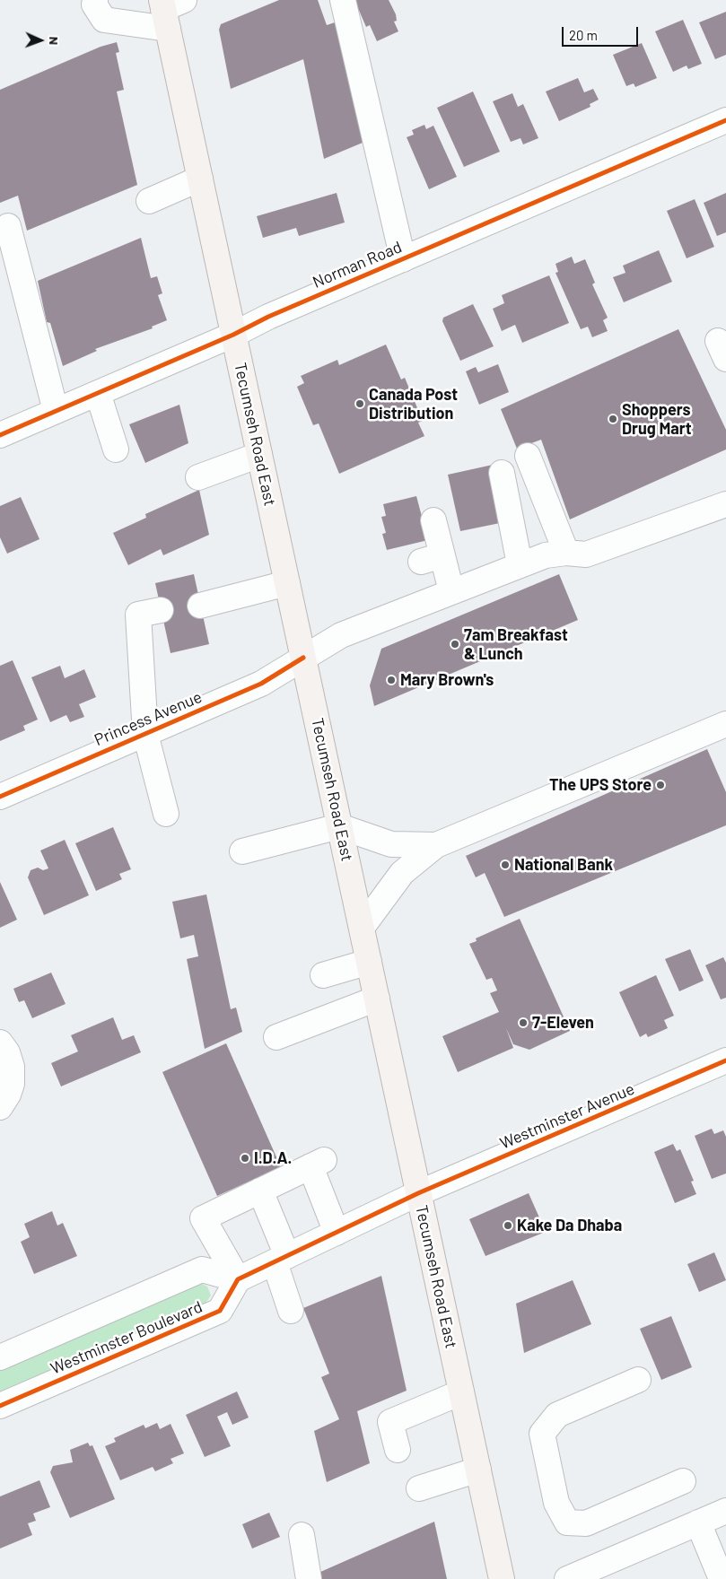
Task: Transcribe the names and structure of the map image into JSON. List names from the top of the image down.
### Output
{
  "streets": {
    "main road": ["Tecumseh Road East"],
    "street": [
      "Norman Road",
      "Princess Avenue",
      "Westminster Avenue",
      "Westminster Boulevard"
    ]
  },
  "crossings": [
    ["Norman Road", "Tecumseh Road East"],
    ["Tecumseh Road East", "Princess Avenue"],
    ["Tecumseh Road East", "Westminster Avenue"]
  ],
  "places": [
    "Canada Post Distribution",
    "Shoppers Drug Mart",
    "7am Breakfast & Lunch",
    "Mary Brown's",
    "The UPS Store",
    "National Bank",
    "7-Eleven",
    "I.D.A.",
    "Kake Da Dhaba"
  ],
  "scale_bar": "20 m",
  "north": "right"
}
